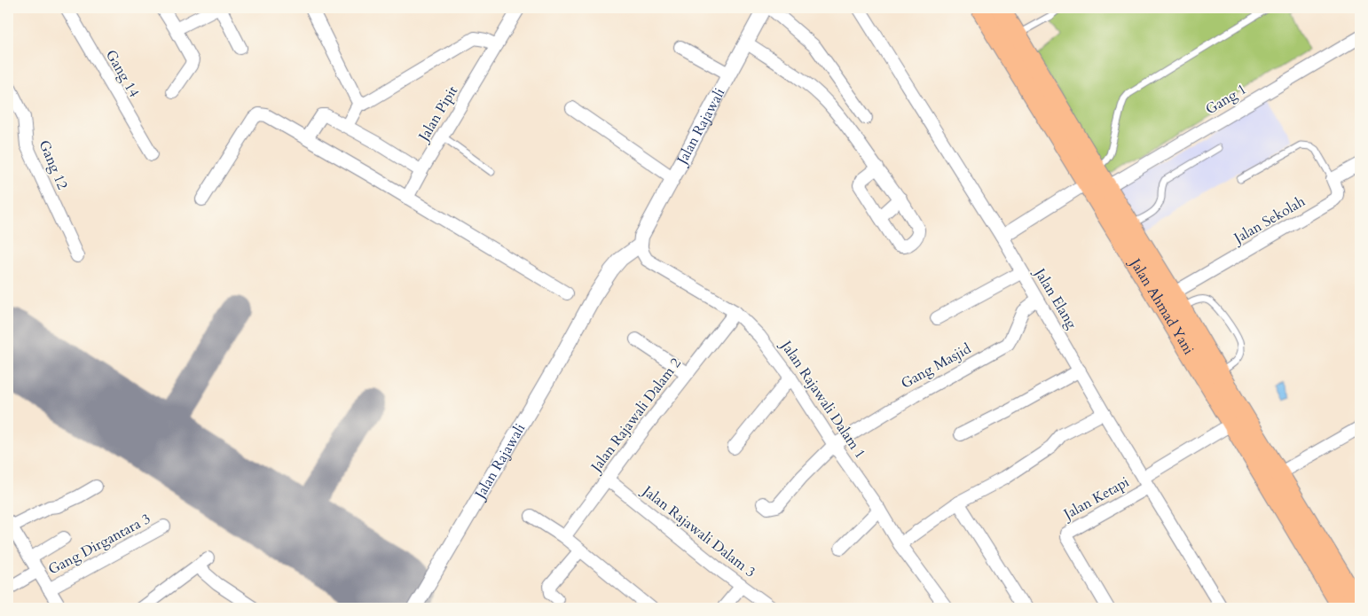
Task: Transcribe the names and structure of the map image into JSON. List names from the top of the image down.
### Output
{
  "streets": {
    "main road": ["Jalan Ahmad Yani"],
    "street": [
      "Gang 14",
      "Gang 1",
      "Jalan Pipit",
      "Jalan Rajawali",
      "Gang 12",
      "Jalan Sekolah",
      "Jalan Elang",
      "Gang Masjid",
      "Jalan Rajawali Dalam 1",
      "Jalan Rajawali Dalam 2",
      "Jalan Ketapi",
      "Jalan Rajawali Dalam 3",
      "Gang Dirgantara 3"
    ]
  },
  "crossings": [
    ["Gang 1", "Jalan Ahmad Yani"],
    ["Jalan Rajawali", "Jalan Rajawali Dalam 1"],
    ["Jalan Sekolah", "Jalan Ahmad Yani"],
    ["Jalan Elang", "Gang Masjid"],
    ["Jalan Elang", "Jalan Ketapi"],
    ["Gang Masjid", "Jalan Rajawali Dalam 1"],
    ["Jalan Rajawali Dalam 1", "Jalan Rajawali Dalam 2"],
    ["Jalan Rajawali Dalam 2", "Jalan Rajawali Dalam 3"]
  ]
}
